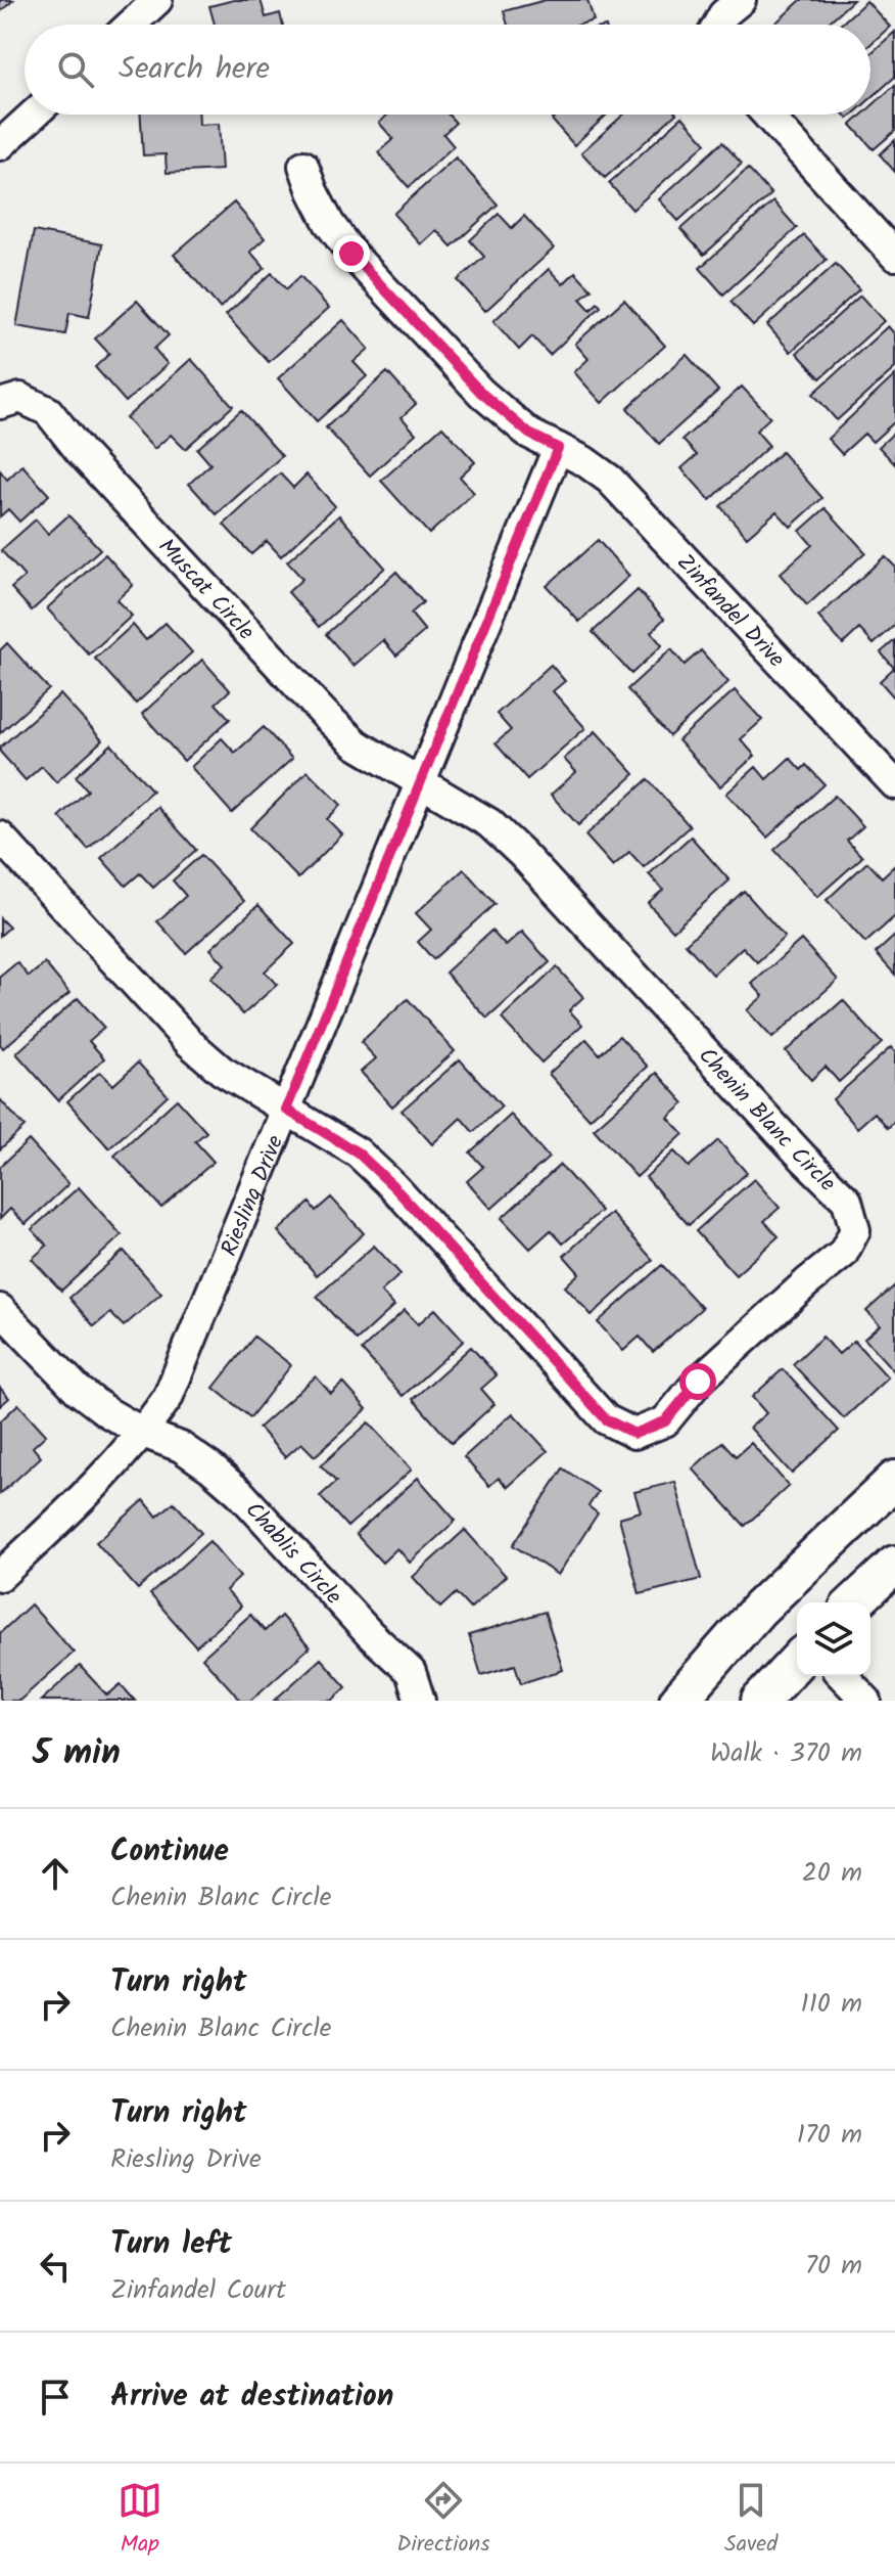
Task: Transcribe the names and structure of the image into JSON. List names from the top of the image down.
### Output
{
  "streets": {
    "street": [
      "Muscat Circle",
      "Zinfandel Drive",
      "Chenin Blanc Circle",
      "Riesling Drive",
      "Chablis Circle"
    ]
  },
  "crossings": [
    ["Muscat Circle", "Chenin Blanc Circle"],
    ["Muscat Circle", "Riesling Drive"],
    ["Zinfandel Drive", "Riesling Drive"],
    ["Chenin Blanc Circle", "Riesling Drive"],
    ["Riesling Drive", "Chablis Circle"]
  ],
  "page": {
    "search": "Search here",
    "heading": ["5 min", "Walk · 370 m"],
    "list": [
      ["Continue", "Chenin Blanc Circle", "20 m"],
      ["Turn right", "Chenin Blanc Circle", "110 m"],
      ["Turn right", "Riesling Drive", "170 m"],
      ["Turn left", "Zinfandel Court", "70 m"],
      "Arrive at destination"
    ],
    "nav": ["Map", "Directions", "Saved"]
  }
}
